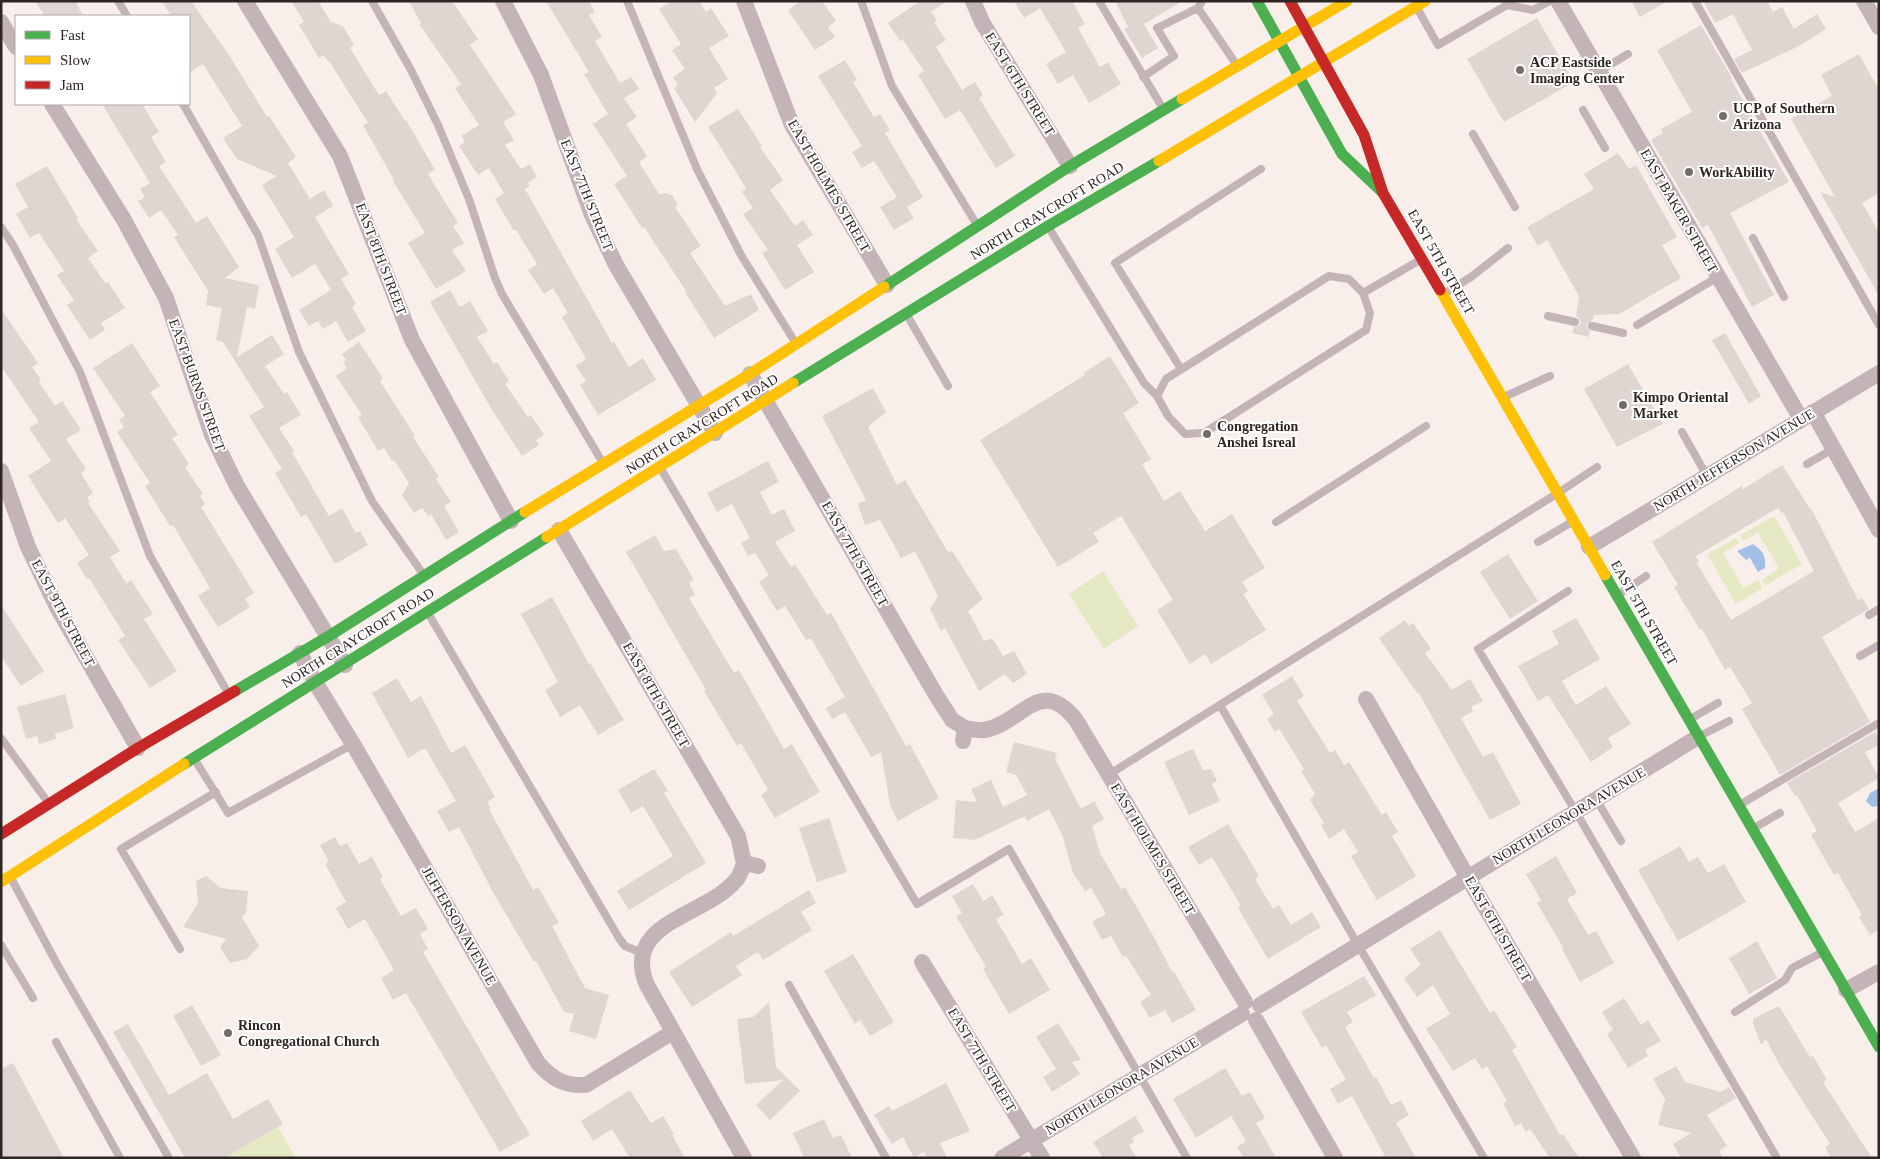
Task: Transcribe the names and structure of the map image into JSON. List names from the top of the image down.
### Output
{
  "streets": {
    "main road": ["NORTH CRAYCROFT ROAD", "EAST 5TH STREET"],
    "street": [
      "EAST 6TH STREET",
      "EAST HOLMES STREET",
      "EAST 7TH STREET",
      "EAST BAKER STREET",
      "EAST 8TH STREET",
      "EAST BURNS STREET",
      "NORTH JEFFERSON AVENUE",
      "EAST 9TH STREET",
      "NORTH LEONORA AVENUE",
      "JEFFERSON AVENUE"
    ]
  },
  "crossings": [
    ["EAST 6TH STREET", "NORTH CRAYCROFT ROAD"],
    ["EAST 6TH STREET", "NORTH LEONORA AVENUE"],
    ["EAST HOLMES STREET", "EAST 7TH STREET"],
    ["EAST HOLMES STREET", "NORTH CRAYCROFT ROAD"],
    ["EAST HOLMES STREET", "NORTH LEONORA AVENUE"],
    ["EAST 7TH STREET", "NORTH CRAYCROFT ROAD"],
    ["EAST 7TH STREET", "NORTH LEONORA AVENUE"],
    ["NORTH CRAYCROFT ROAD", "EAST 8TH STREET"],
    ["NORTH CRAYCROFT ROAD", "EAST 5TH STREET"],
    ["NORTH CRAYCROFT ROAD", "EAST BURNS STREET"],
    ["NORTH CRAYCROFT ROAD", "EAST 9TH STREET"],
    ["NORTH CRAYCROFT ROAD", "JEFFERSON AVENUE"],
    ["EAST BAKER STREET", "NORTH JEFFERSON AVENUE"],
    ["EAST 5TH STREET", "NORTH JEFFERSON AVENUE"],
    ["EAST 5TH STREET", "NORTH LEONORA AVENUE"]
  ],
  "places": [
    "ACP Eastside Imaging Center",
    "UCP of Southern Arizona",
    "WorkAbility",
    "Kimpo Oriental Market",
    "Congregation Anshei Isreal",
    "Rincon Congregational Church"
  ],
  "legend": ["Fast", "Slow", "Jam"]
}
